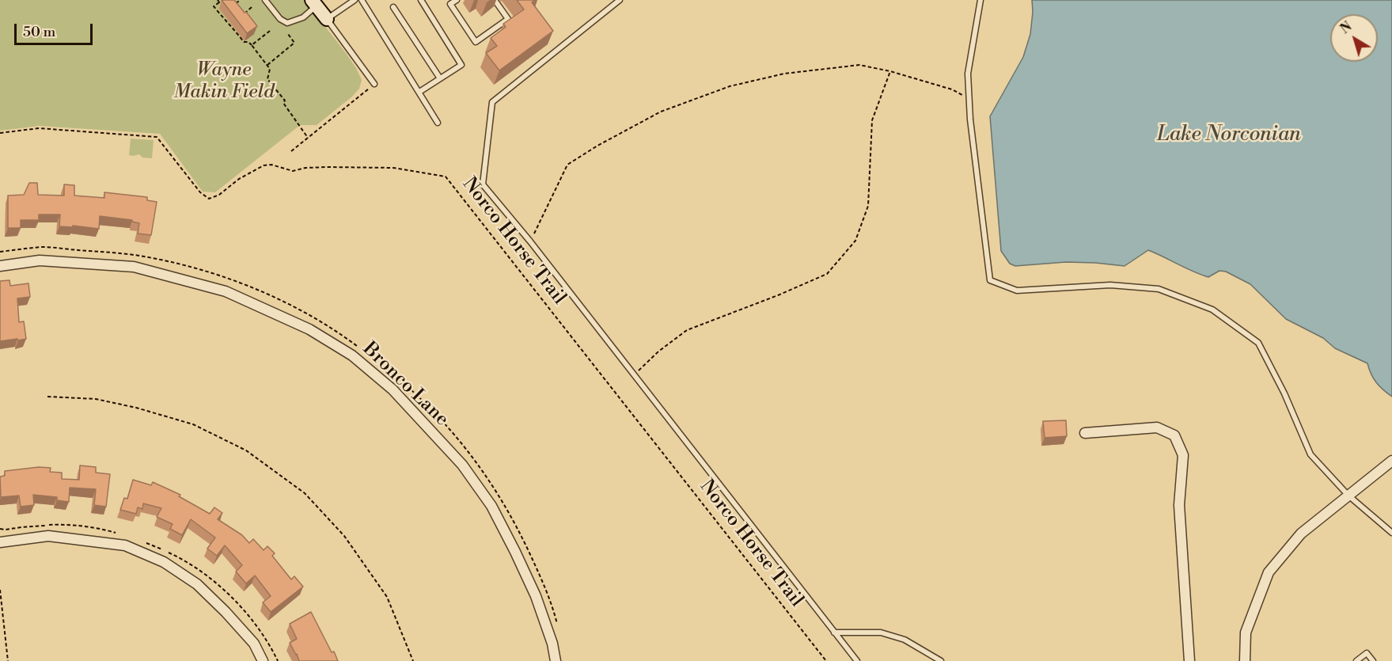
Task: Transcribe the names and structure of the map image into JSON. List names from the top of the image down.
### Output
{
  "streets": {
    "street": ["Bronco Lane"],
    "path": ["Norco Horse Trail"]
  },
  "water": ["Lake Norconian"],
  "parks": ["Wayne Makin Field"],
  "scale_bar": "50 m",
  "north": "top left"
}
